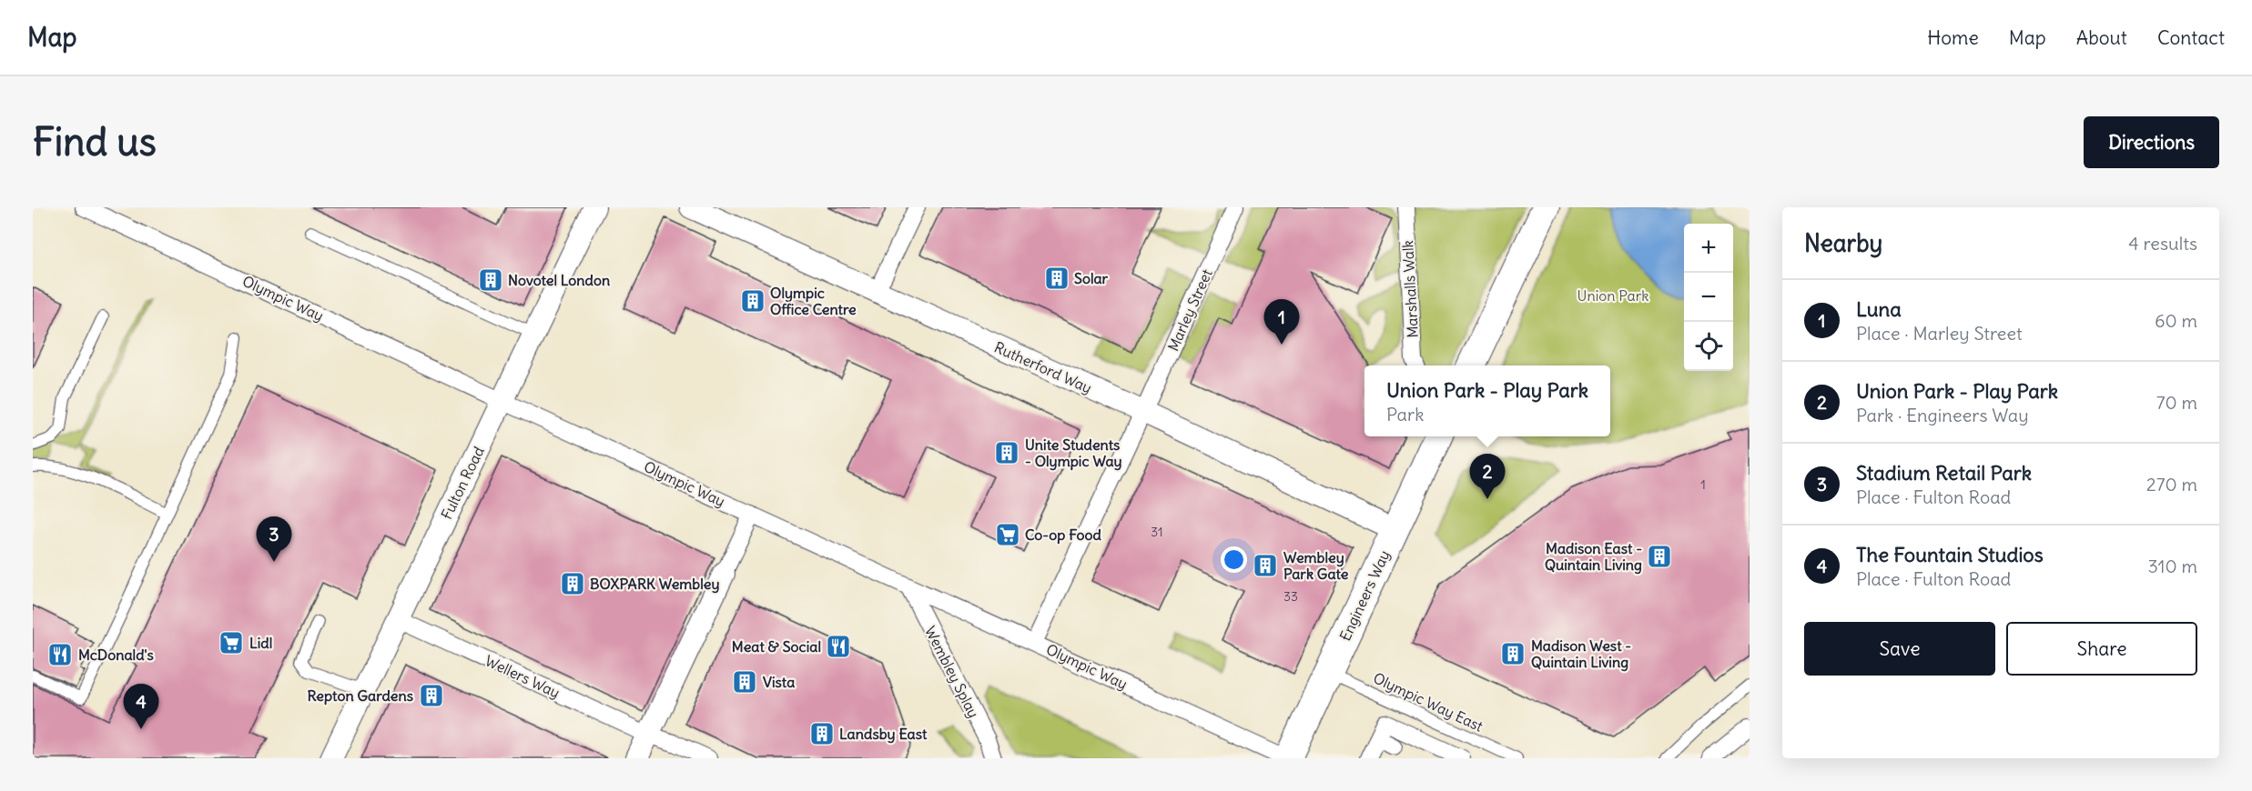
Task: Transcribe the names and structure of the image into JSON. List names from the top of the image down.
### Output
{
  "streets": {
    "street": [
      "Marshalls Walk",
      "Olympic Way",
      "Marley Street",
      "Rutherford Way",
      "Fulton Road",
      "Engineers Way",
      "Wembley Splay",
      "Wellers Way"
    ],
    "lane": ["Olympic Way East"]
  },
  "crossings": [
    ["Olympic Way", "Marley Street"],
    ["Olympic Way", "Fulton Road"],
    ["Olympic Way", "Engineers Way"],
    ["Olympic Way", "Wembley Splay"],
    ["Marley Street", "Rutherford Way"],
    ["Rutherford Way", "Engineers Way"],
    ["Fulton Road", "Wellers Way"],
    ["Engineers Way", "Olympic Way East"]
  ],
  "parks": ["Union Park"],
  "places": {
    "building": [
      "Solar",
      "Novotel London",
      "Olympic Office Centre",
      "Unite Students - Olympic Way",
      "Madison East - Quintain Living",
      "Wembley Park Gate",
      "BOXPARK Wembley",
      "Madison West - Quintain Living",
      "Vista",
      "Repton Gardens",
      "Landsby East"
    ],
    "supermarket": ["Co-op Food", "Lidl"],
    "restaurant": ["Meat & Social", "McDonald's"]
  },
  "house_numbers": ["1", "31", "33"],
  "page": {
    "header": "Map",
    "nav": [
      "Home",
      "Map",
      "About",
      "Contact"
    ],
    "buttons": [
      "Directions",
      ["Save", "Share"]
    ],
    "title": "Find us",
    "heading": ["Nearby", "4 results"],
    "map_buttons": ["+", "−"],
    "list": [
      {
        "mark": "1",
        "name": "Luna",
        "note": "Place · Marley Street",
        "value": "60 m"
      },
      {
        "mark": "2",
        "name": "Union Park - Play Park",
        "note": "Park · Engineers Way",
        "value": "70 m"
      },
      {
        "mark": "3",
        "name": "Stadium Retail Park",
        "note": "Place · Fulton Road",
        "value": "270 m"
      },
      {
        "mark": "4",
        "name": "The Fountain Studios",
        "note": "Place · Fulton Road",
        "value": "310 m"
      }
    ],
    "pins": [
      "1",
      "2",
      "3",
      "4"
    ],
    "popup": ["Union Park - Play Park", "Park"]
  }
}
